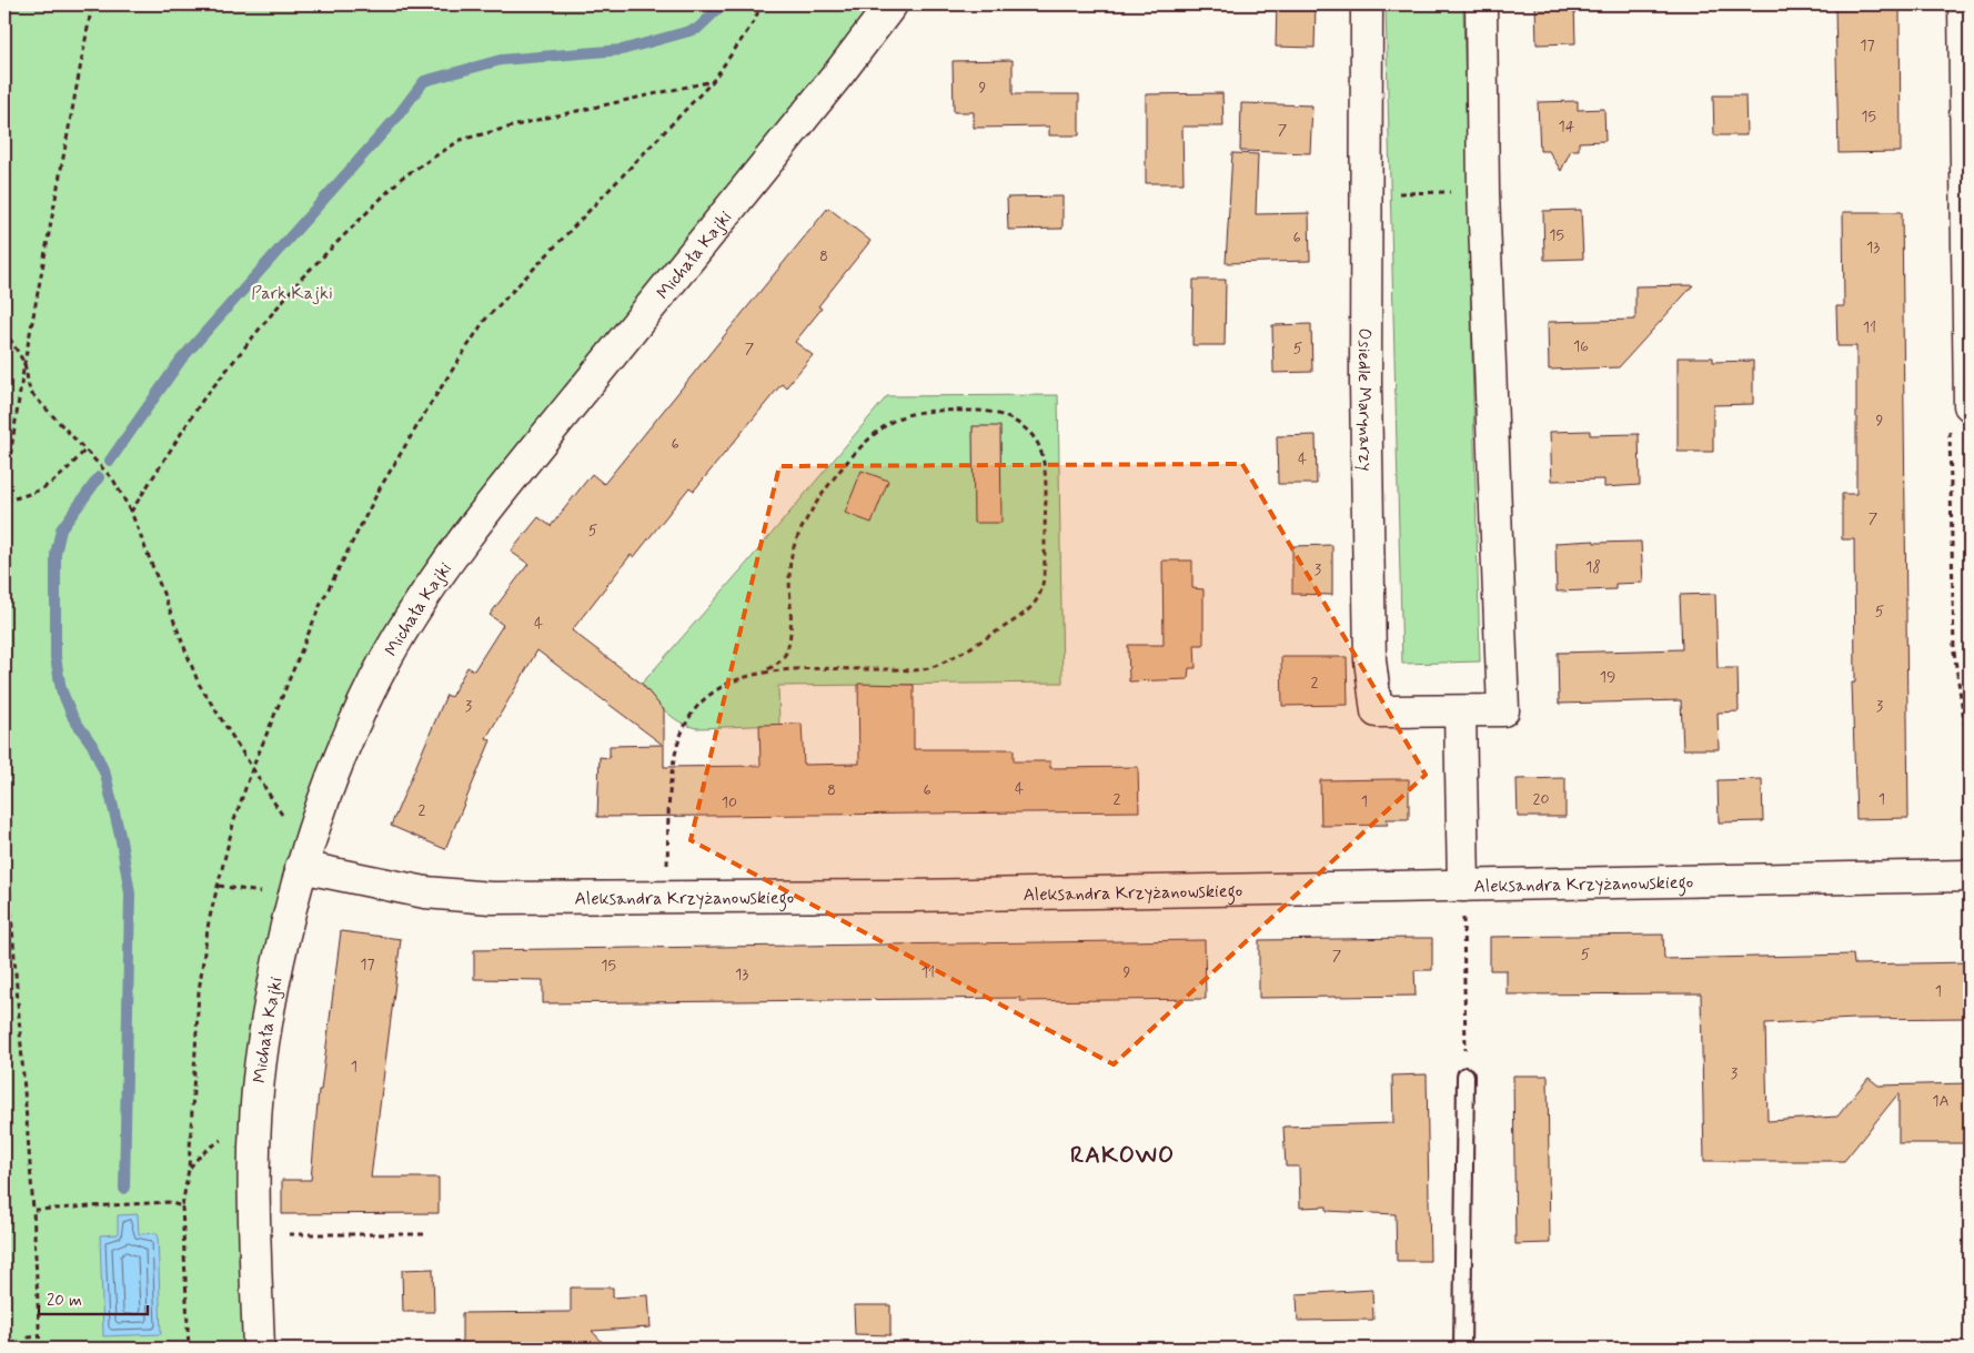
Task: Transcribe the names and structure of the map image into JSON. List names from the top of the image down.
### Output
{
  "streets": {
    "street": ["Michała Kajki", "Osiedle Marynarzy", "Aleksandra Krzyżanowskiego"]
  },
  "crossings": [
    ["Michała Kajki", "Aleksandra Krzyżanowskiego"]
  ],
  "districts": ["RAKOWO"],
  "parks": ["Park Kajki"],
  "house_numbers": [
    "17",
    "9",
    "15",
    "14",
    "7",
    "15",
    "6",
    "13",
    "8",
    "11",
    "16",
    "7",
    "5",
    "9",
    "6",
    "4",
    "7",
    "5",
    "18",
    "3",
    "5",
    "4",
    "19",
    "2",
    "3",
    "3",
    "4",
    "8",
    "6",
    "2",
    "20",
    "1",
    "1",
    "10",
    "2",
    "5",
    "7",
    "17",
    "15",
    "11",
    "9",
    "13",
    "1",
    "1",
    "3",
    "1A"
  ],
  "scale_bar": "20 m"
}
